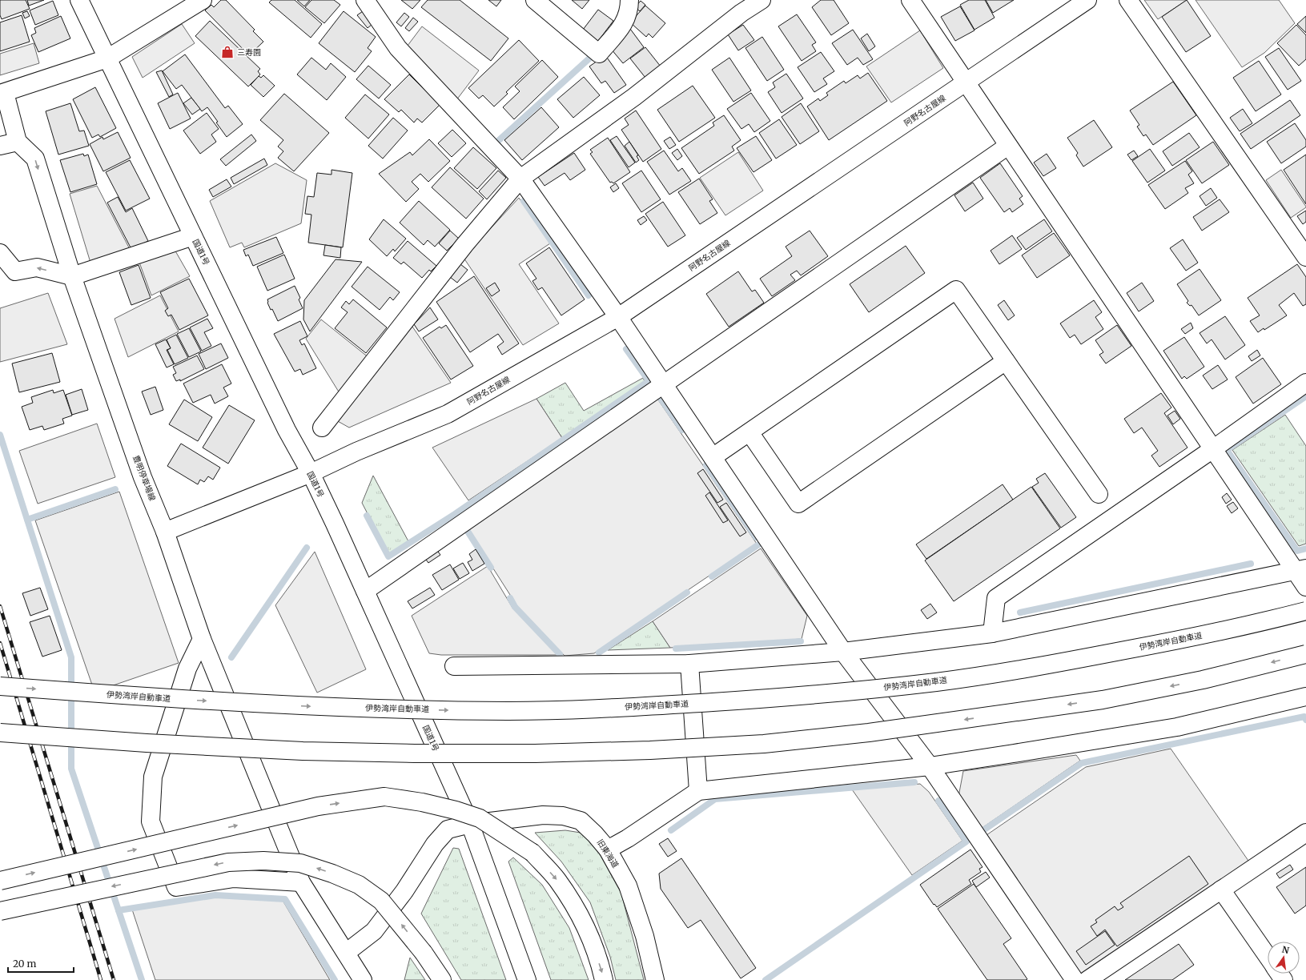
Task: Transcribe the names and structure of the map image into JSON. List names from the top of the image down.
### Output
{
  "streets": {
    "main road": [
      "阿野名古屋線",
      "国道1号",
      "豊明停車場線",
      "伊勢湾岸自動車道",
      "旧東海道"
    ]
  },
  "crossings": [
    ["阿野名古屋線", "国道1号"],
    ["国道1号", "旧東海道"],
    ["豊明停車場線", "旧東海道"]
  ],
  "places": {
    "shop": ["三寿園"]
  },
  "scale_bar": "20 m",
  "north": "top"
}
